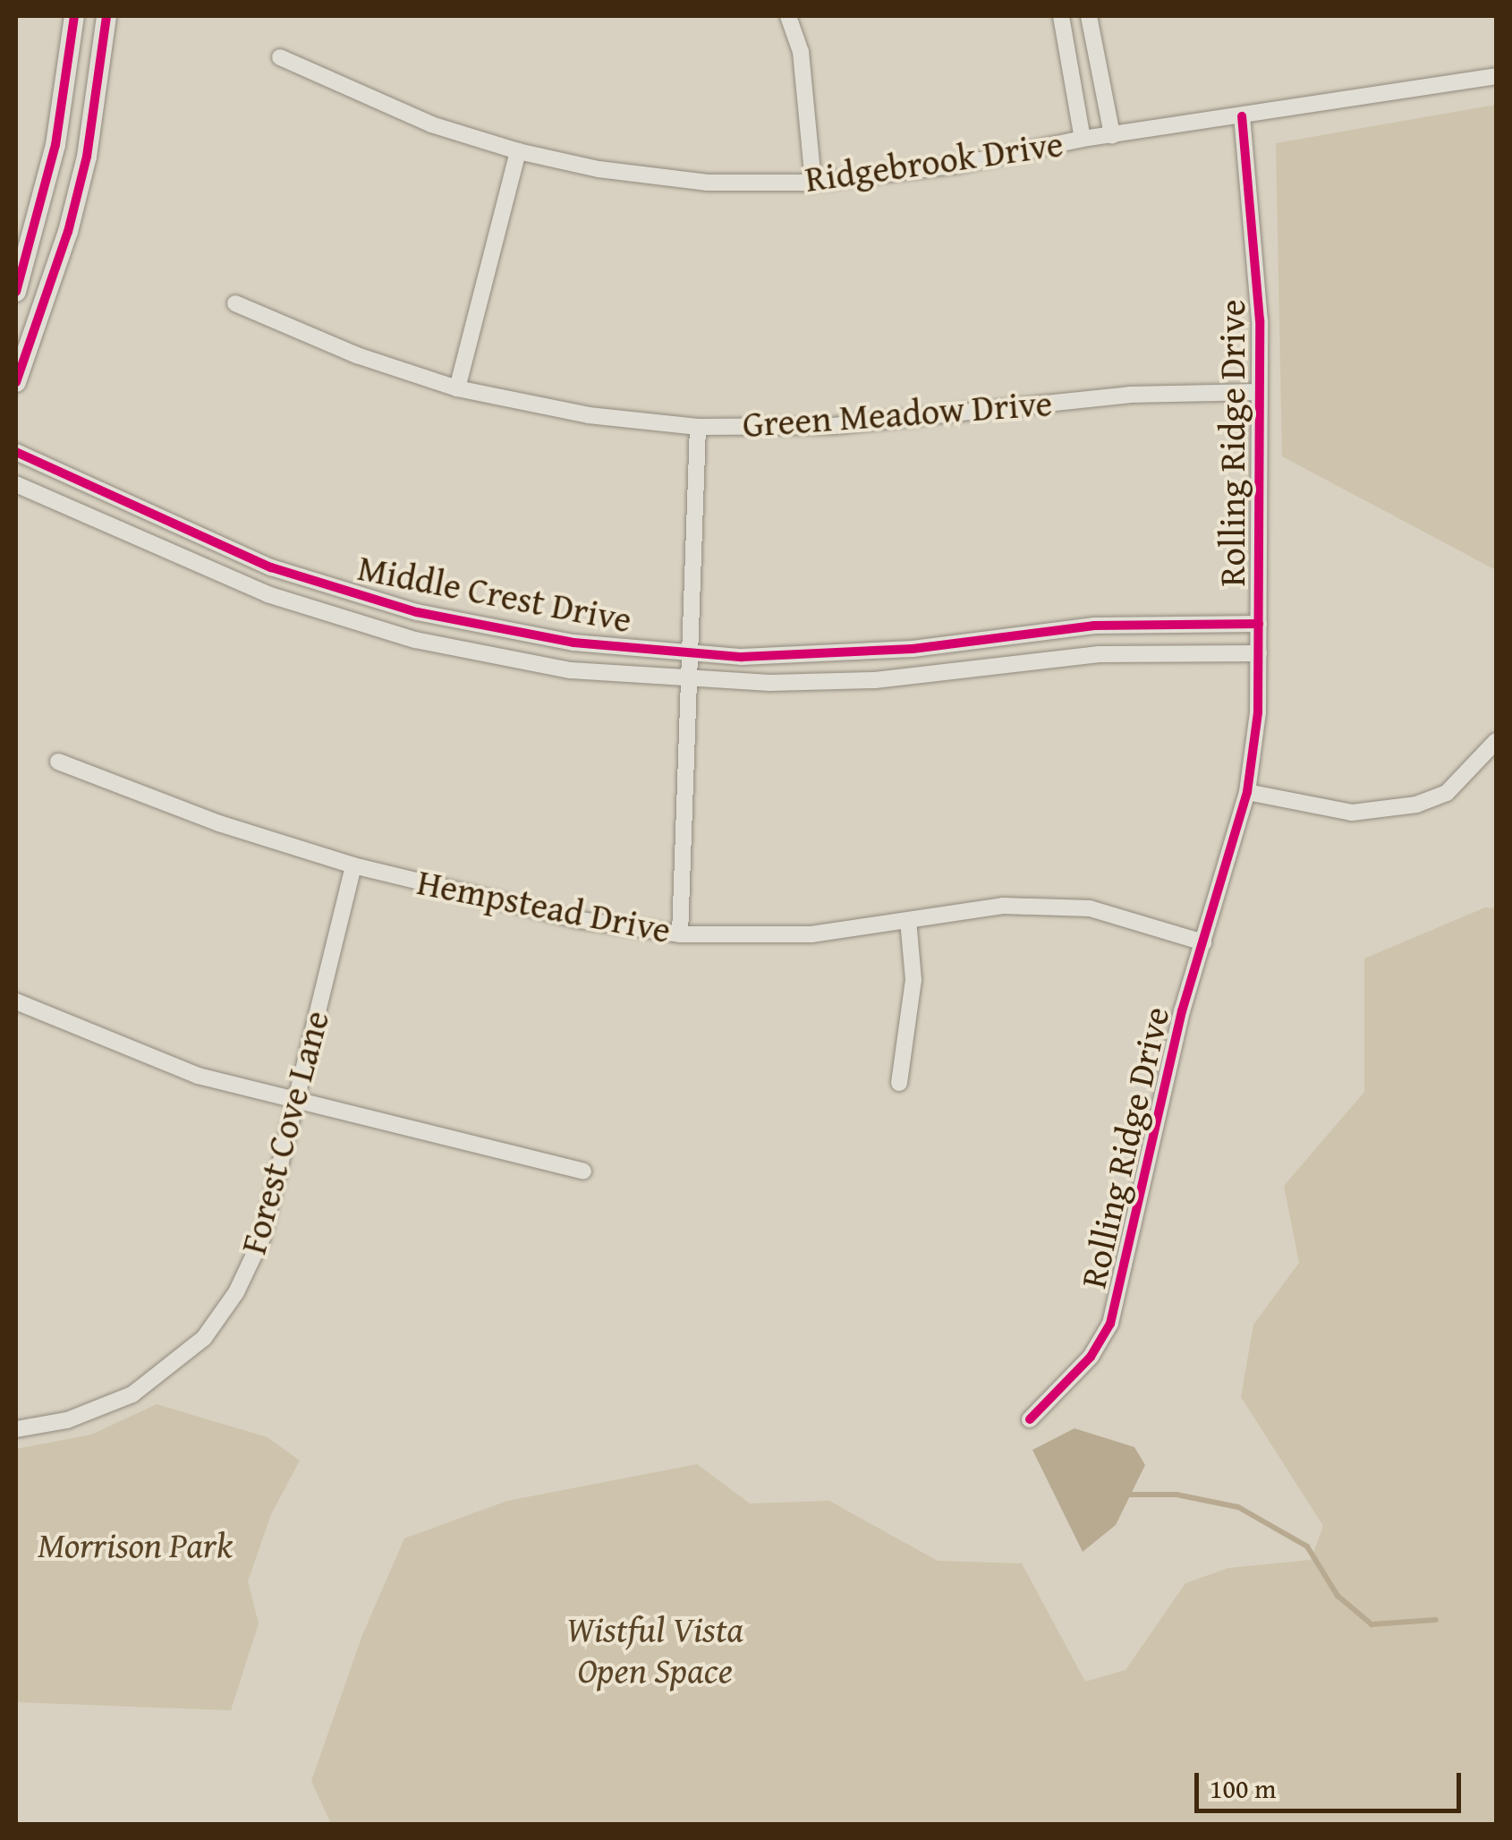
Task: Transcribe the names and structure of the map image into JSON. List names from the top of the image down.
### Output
{
  "streets": {
    "street": [
      "Ridgebrook Drive",
      "Green Meadow Drive",
      "Rolling Ridge Drive",
      "Middle Crest Drive",
      "Hempstead Drive",
      "Forest Cove Lane"
    ]
  },
  "crossings": [
    ["Ridgebrook Drive", "Rolling Ridge Drive"],
    ["Green Meadow Drive", "Rolling Ridge Drive"],
    ["Rolling Ridge Drive", "Middle Crest Drive"],
    ["Rolling Ridge Drive", "Hempstead Drive"],
    ["Hempstead Drive", "Forest Cove Lane"]
  ],
  "parks": ["Morrison Park", "Wistful Vista Open Space"],
  "scale_bar": "100 m"
}
